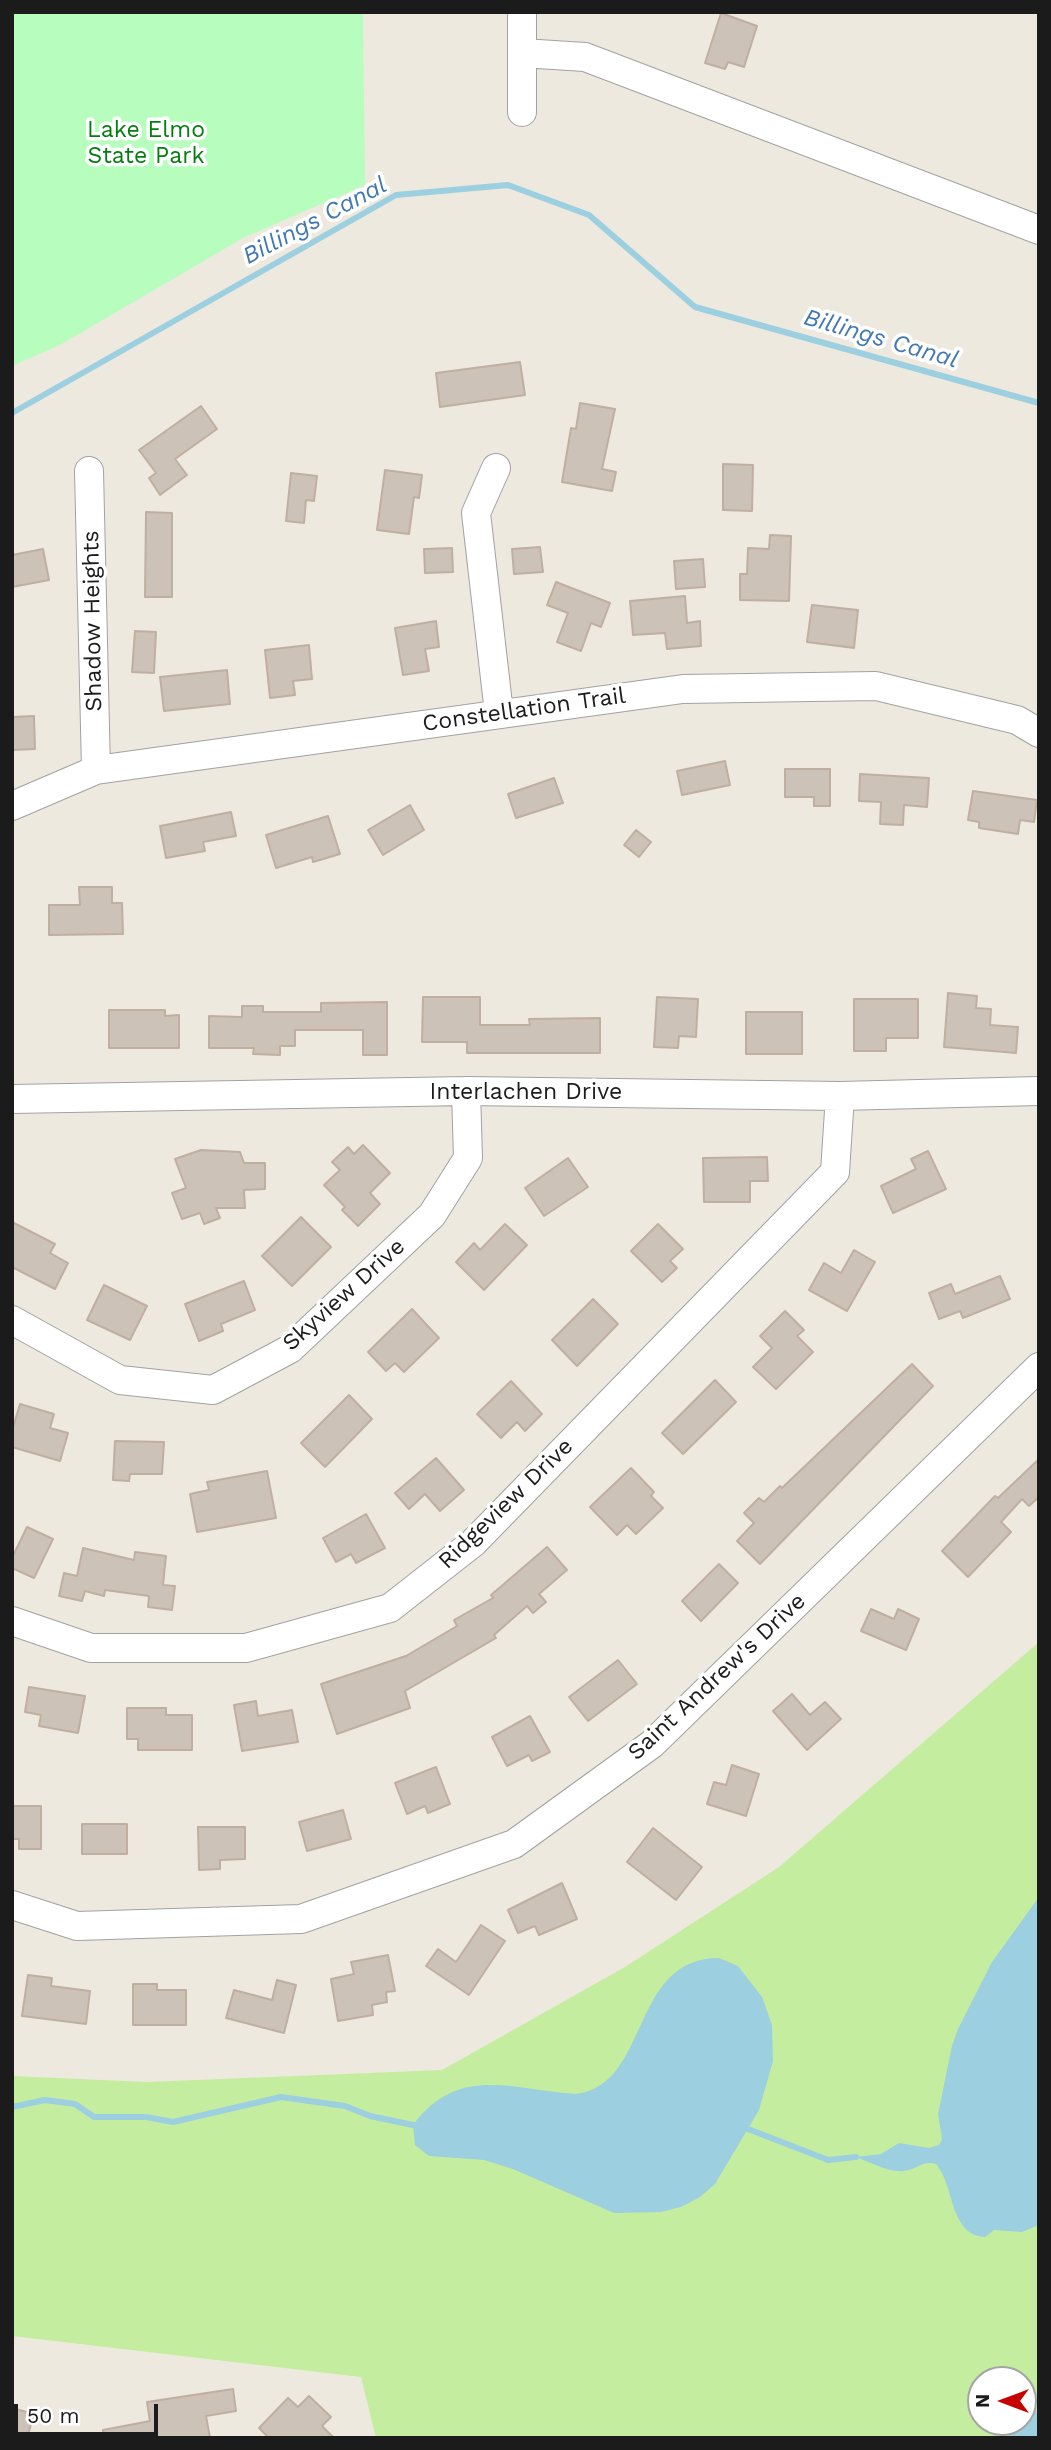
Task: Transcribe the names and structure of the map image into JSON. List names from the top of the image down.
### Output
{
  "streets": {
    "street": [
      "Shadow Heights",
      "Constellation Trail",
      "Interlachen Drive",
      "Skyview Drive",
      "Ridgeview Drive",
      "Saint Andrew's Drive"
    ]
  },
  "crossings": [
    ["Shadow Heights", "Constellation Trail"],
    ["Interlachen Drive", "Skyview Drive"],
    ["Interlachen Drive", "Ridgeview Drive"]
  ],
  "water": ["Billings Canal"],
  "parks": ["Lake Elmo State Park"],
  "scale_bar": "50 m",
  "north": "left"
}
